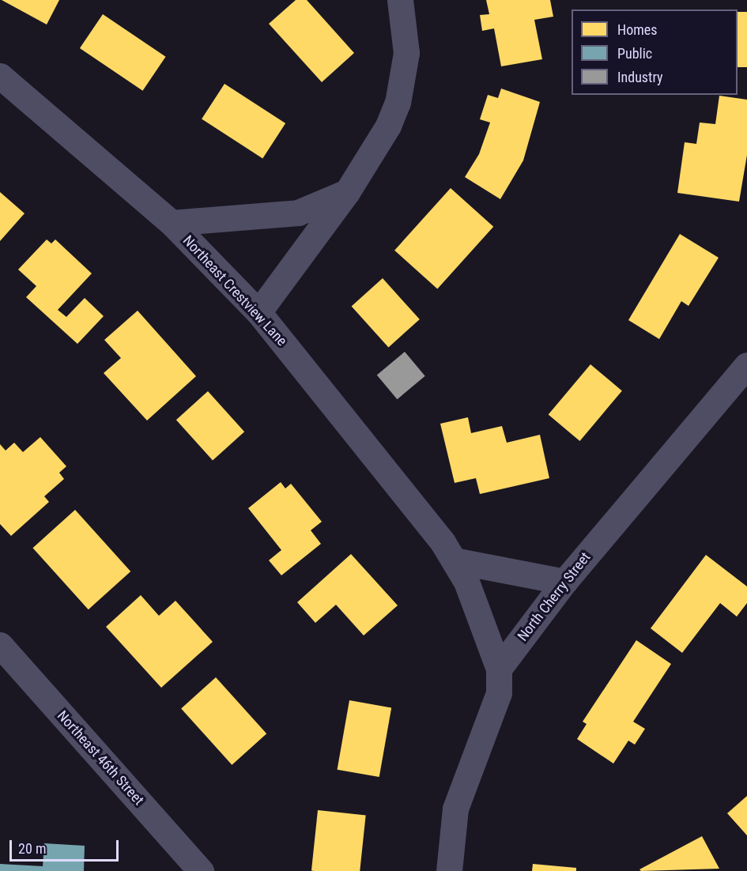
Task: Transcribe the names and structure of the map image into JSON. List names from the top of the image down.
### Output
{
  "streets": {
    "street": ["Northeast Crestview Lane", "North Cherry Street", "Northeast 46th Street"]
  },
  "crossings": [
    ["Northeast Crestview Lane", "North Cherry Street"]
  ],
  "legend": ["Homes", "Public", "Industry"],
  "scale_bar": "20 m"
}
